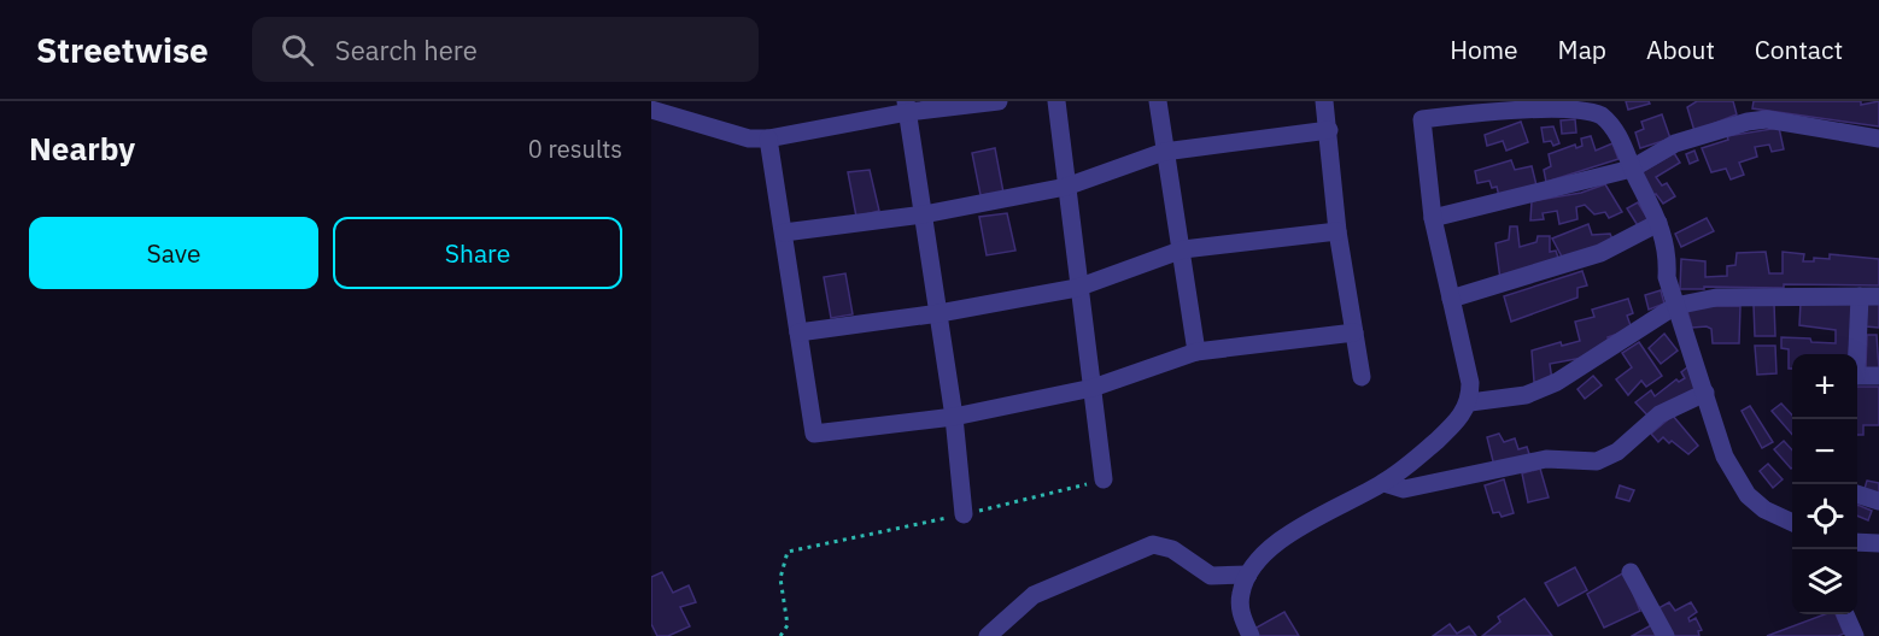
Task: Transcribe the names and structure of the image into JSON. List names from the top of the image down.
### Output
{
  "page": {
    "header": "Streetwise",
    "search": "Search here",
    "nav": [
      "Home",
      "Map",
      "About",
      "Contact"
    ],
    "heading": ["Nearby", "0 results"],
    "buttons": ["Save", "Share"],
    "map_buttons": ["+", "−"]
  }
}
